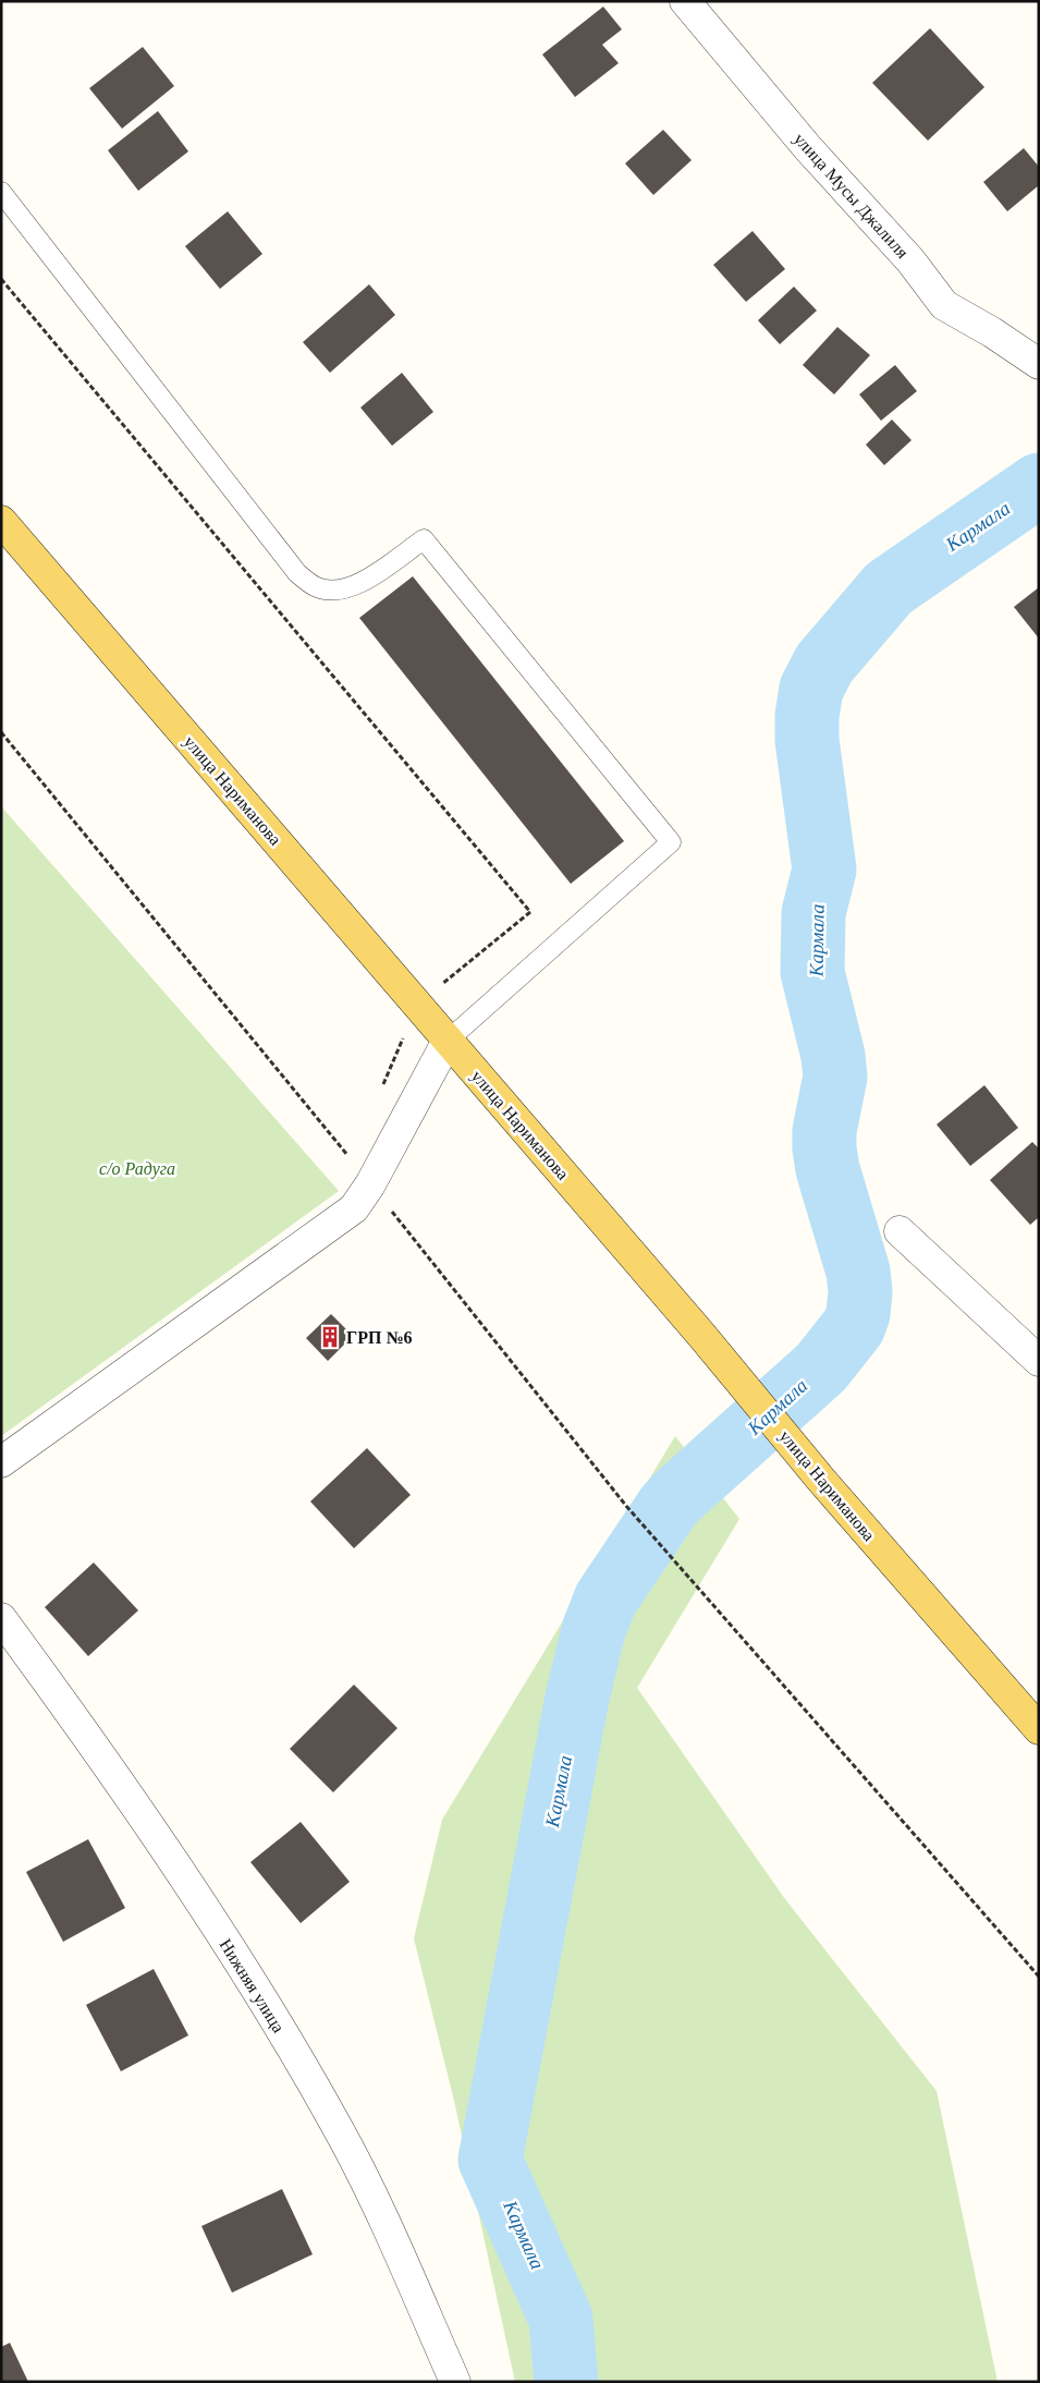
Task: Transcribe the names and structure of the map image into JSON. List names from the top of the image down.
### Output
{
  "streets": {
    "main road": ["улица Нариманова"],
    "street": ["улица Мусы Джалиля", "Нижняя улица"]
  },
  "water": ["Кармала"],
  "parks": ["с/о Радуга"],
  "places": {
    "building": ["ГРП №6"]
  }
}
